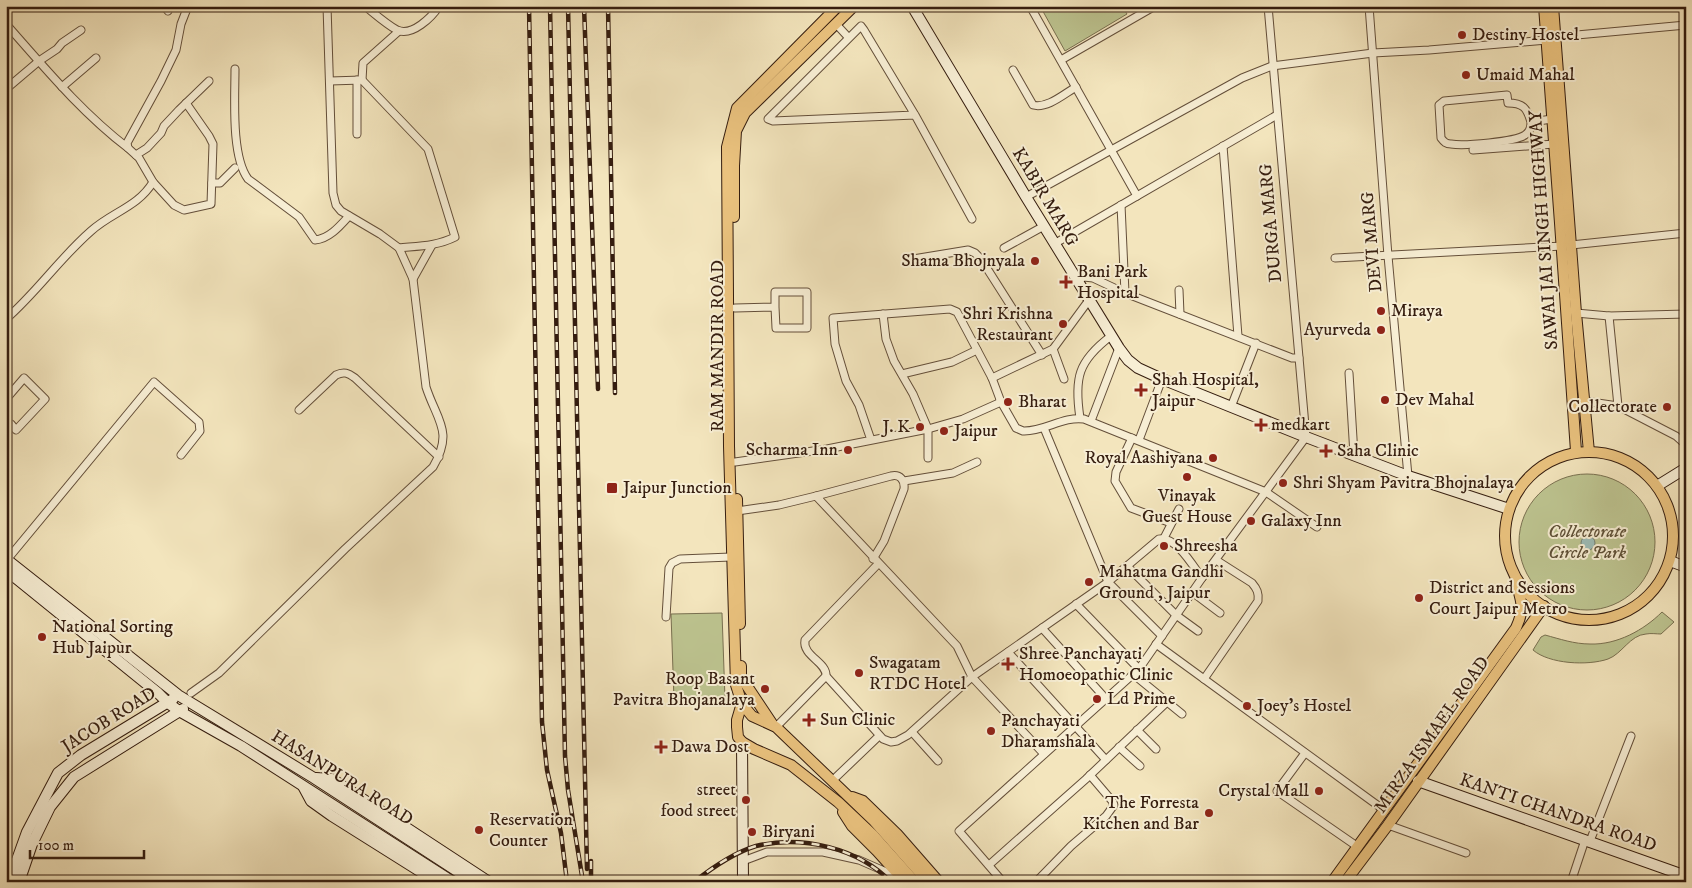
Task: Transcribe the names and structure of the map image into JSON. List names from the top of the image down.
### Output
{
  "streets": {
    "main road": ["SAWAI JAI SINGH HIGHWAY", "RAM MANDIR ROAD", "MIRZA ISMAEL ROAD"],
    "street": [
      "KABIR MARG",
      "DURGA MARG",
      "DEVI MARG",
      "JACOB ROAD",
      "HASANPURA ROAD",
      "KANTI CHANDRA ROAD"
    ]
  },
  "crossings": [
    ["KABIR MARG", "DURGA MARG"],
    ["KABIR MARG", "SAWAI JAI SINGH HIGHWAY"],
    ["KABIR MARG", "DEVI MARG"],
    ["KABIR MARG", "MIRZA ISMAEL ROAD"],
    ["SAWAI JAI SINGH HIGHWAY", "MIRZA ISMAEL ROAD"],
    ["JACOB ROAD", "HASANPURA ROAD"],
    ["MIRZA ISMAEL ROAD", "KANTI CHANDRA ROAD"]
  ],
  "parks": ["Collectorate Circle Park"],
  "places": {
    "other": [
      "Destiny Hostel",
      "Umaid Mahal",
      "Shama Bhojnyala",
      "Miraya",
      "Shri Krishna Restaurant",
      "Ayurveda",
      "Dev Mahal",
      "Bharat",
      "Collectorate",
      "J. K",
      "Jaipur",
      "Scharma Inn",
      "Royal Aashiyana",
      "Vinayak Guest House",
      "Shri Shyam Pavitra Bhojnalaya",
      "Galaxy Inn",
      "Shreesha",
      "Mahatma Gandhi Ground , Jaipur",
      "District and Sessions Court Jaipur Metro",
      "National Sorting Hub Jaipur",
      "Swagatam RTDC Hotel",
      "Roop Basant Pavitra Bhojanalaya",
      "Ld Prime",
      "Joey's Hostel",
      "Panchayati Dharamshala",
      "Crystal Mall",
      "street food street",
      "The Forresta Kitchen and Bar",
      "Reservation Counter",
      "Biryani"
    ],
    "health": [
      "Bani Park Hospital",
      "Shah Hospital, Jaipur",
      "medkart",
      "Saha Clinic",
      "Shree Panchayati Homoeopathic Clinic",
      "Sun Clinic",
      "Dawa Dost"
    ],
    "transit": ["Jaipur Junction"]
  },
  "scale_bar": "100 m"
}
